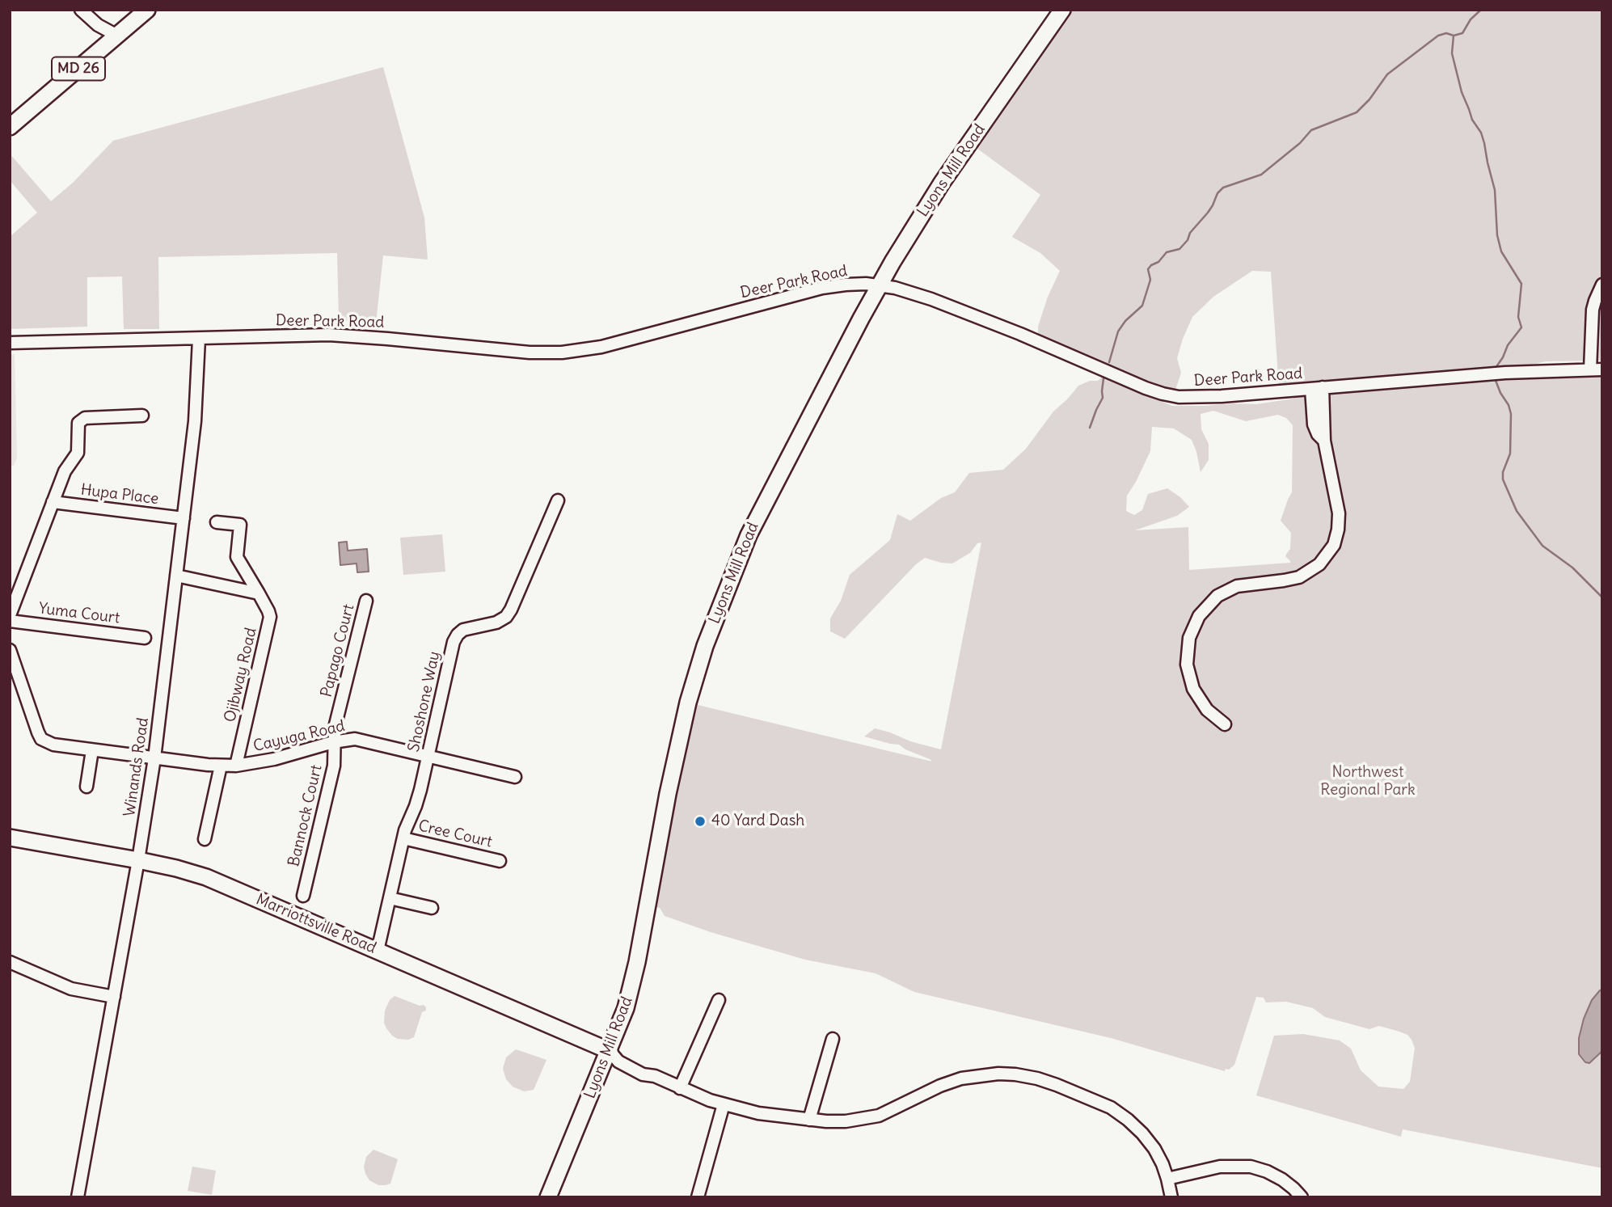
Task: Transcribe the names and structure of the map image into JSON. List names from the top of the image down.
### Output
{
  "streets": {
    "main road": ["MD 26", "Lyons Mill Road", "Marriottsville Road"],
    "street": [
      "Deer Park Road",
      "Hupa Place",
      "Yuma Court",
      "Papago Court",
      "Ojibway Road",
      "Shoshone Way",
      "Cayuga Road",
      "Winands Road",
      "Bannock Court",
      "Cree Court"
    ]
  },
  "crossings": [
    ["Lyons Mill Road", "Deer Park Road"],
    ["Lyons Mill Road", "Marriottsville Road"],
    ["Deer Park Road", "Winands Road"],
    ["Hupa Place", "Winands Road"],
    ["Papago Court", "Cayuga Road"],
    ["Papago Court", "Bannock Court"],
    ["Ojibway Road", "Cayuga Road"],
    ["Shoshone Way", "Cayuga Road"],
    ["Shoshone Way", "Cree Court"],
    ["Shoshone Way", "Marriottsville Road"],
    ["Cayuga Road", "Winands Road"],
    ["Cayuga Road", "Bannock Court"],
    ["Winands Road", "Marriottsville Road"]
  ],
  "parks": ["Northwest Regional Park"],
  "places": ["40 Yard Dash"]
}
